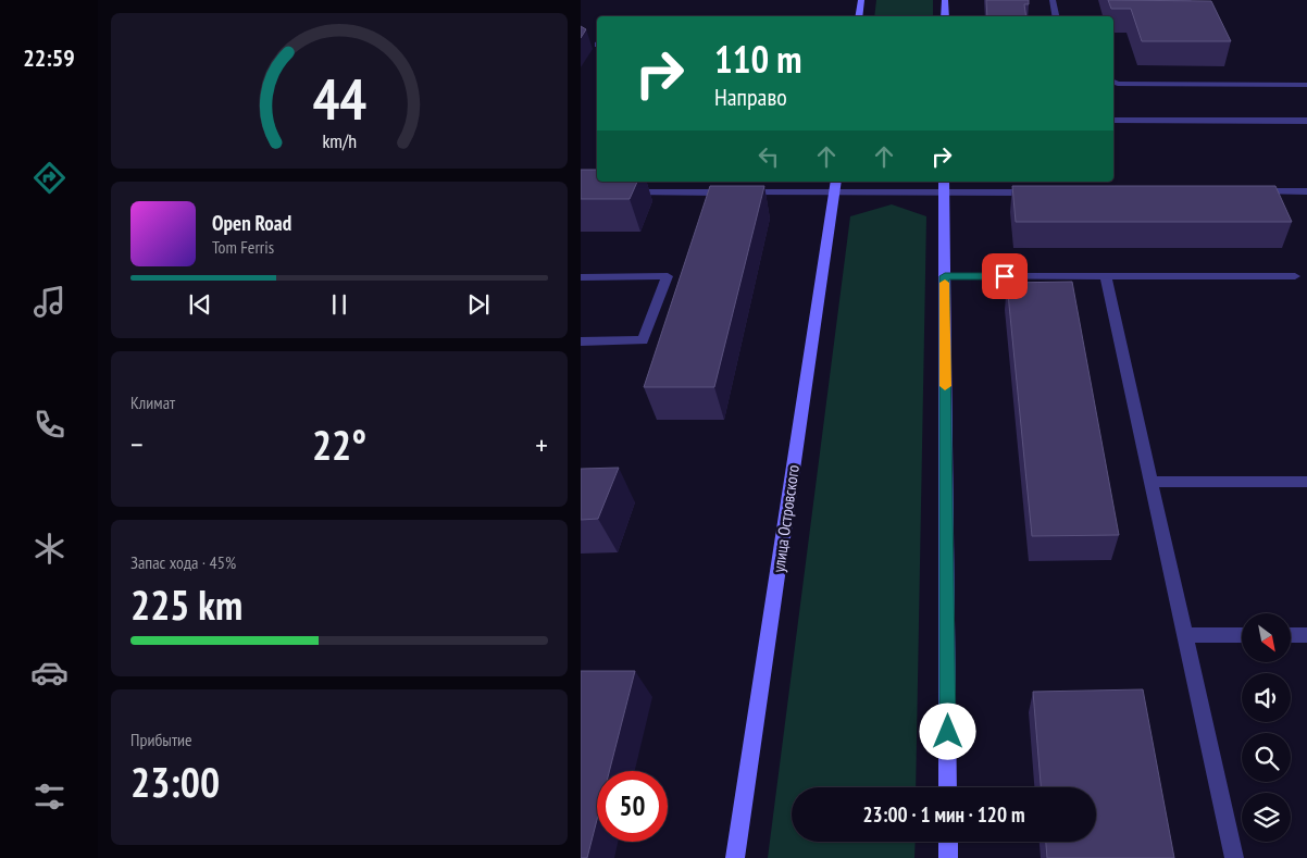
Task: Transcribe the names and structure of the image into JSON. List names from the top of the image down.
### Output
{
  "streets": {
    "main road": ["улица Островского"]
  },
  "north": "bottom right",
  "page": {
    "tabs": "22:59",
    "turn": ["110 m", "Направо"],
    "song": ["Open Road", "Tom Ferris"],
    "tile": [
      "Климат",
      ["Запас хода · 45%", "225 km"],
      ["Прибытие", "23:00"]
    ],
    "heat": ["−", "22°", "+"],
    "limit": "50",
    "trip": "23:00 · 1 мин · 120 m",
    "gauge": ["44", "km/h"]
  }
}
